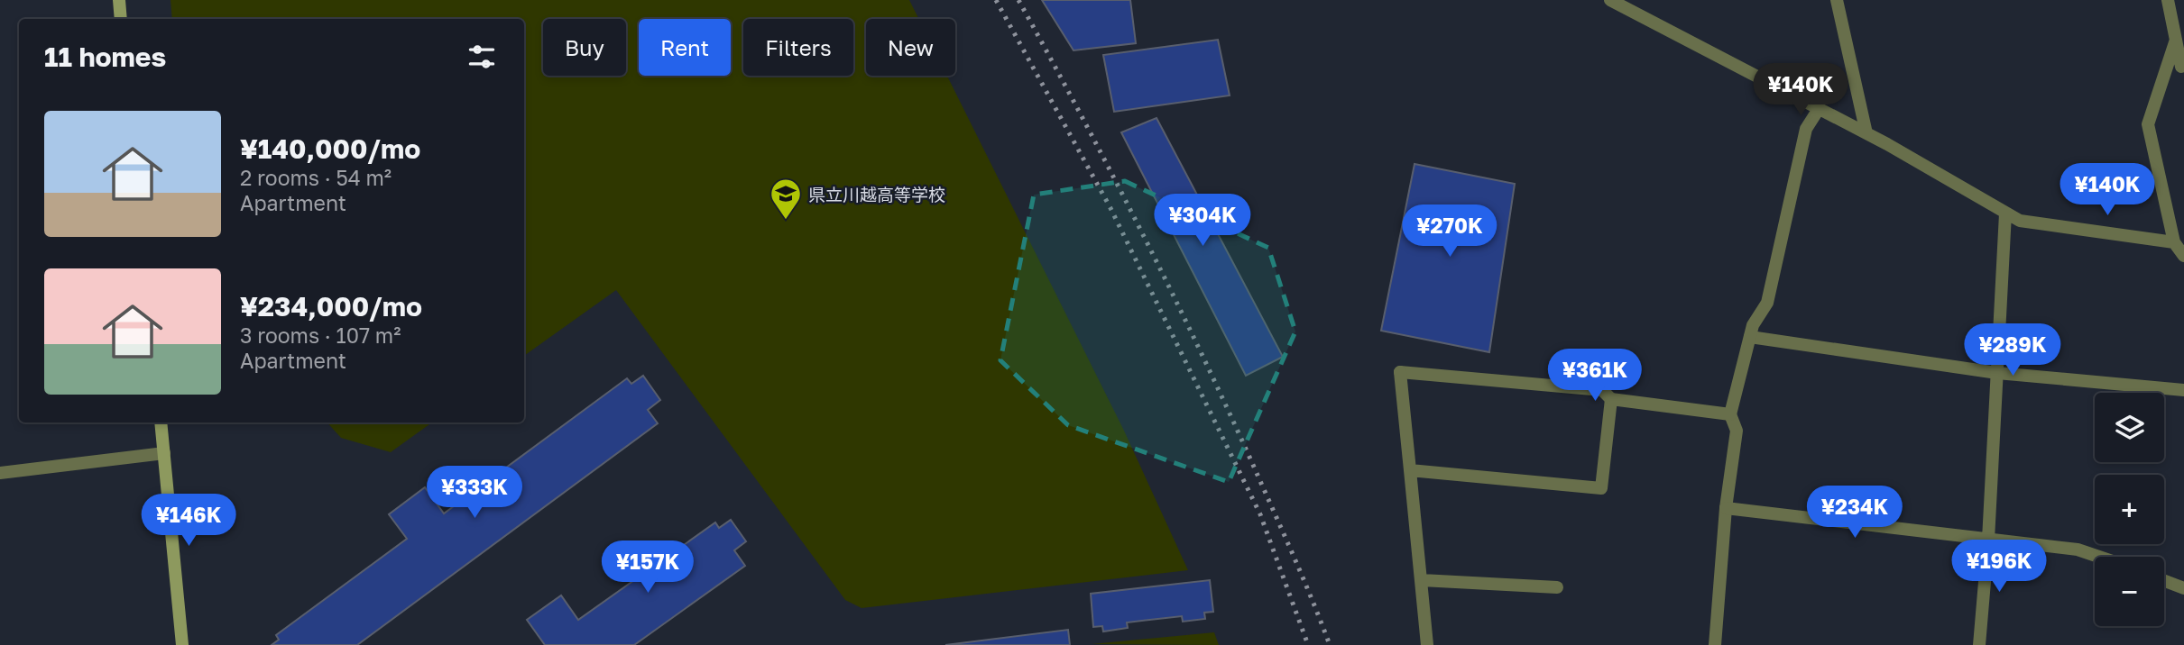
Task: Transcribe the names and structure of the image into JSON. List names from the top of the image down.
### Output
{
  "places": {
    "school or university": ["県立川越高等学校"]
  },
  "page": {
    "chip": [
      "Buy",
      "Rent",
      "Filters",
      "New"
    ],
    "heading": "11 homes",
    "price": [
      "¥140K",
      "¥140K",
      "¥304K",
      "¥270K",
      "¥289K",
      "¥361K",
      "¥333K",
      "¥234K",
      "¥146K",
      "¥196K",
      "¥157K"
    ],
    "list": [
      {
        "name": "¥140,000/mo",
        "note": "2 rooms · 54 m² · Apartment"
      },
      {
        "name": "¥234,000/mo",
        "note": "3 rooms · 107 m² · Apartment"
      }
    ],
    "map_buttons": ["+", "−"]
  }
}
